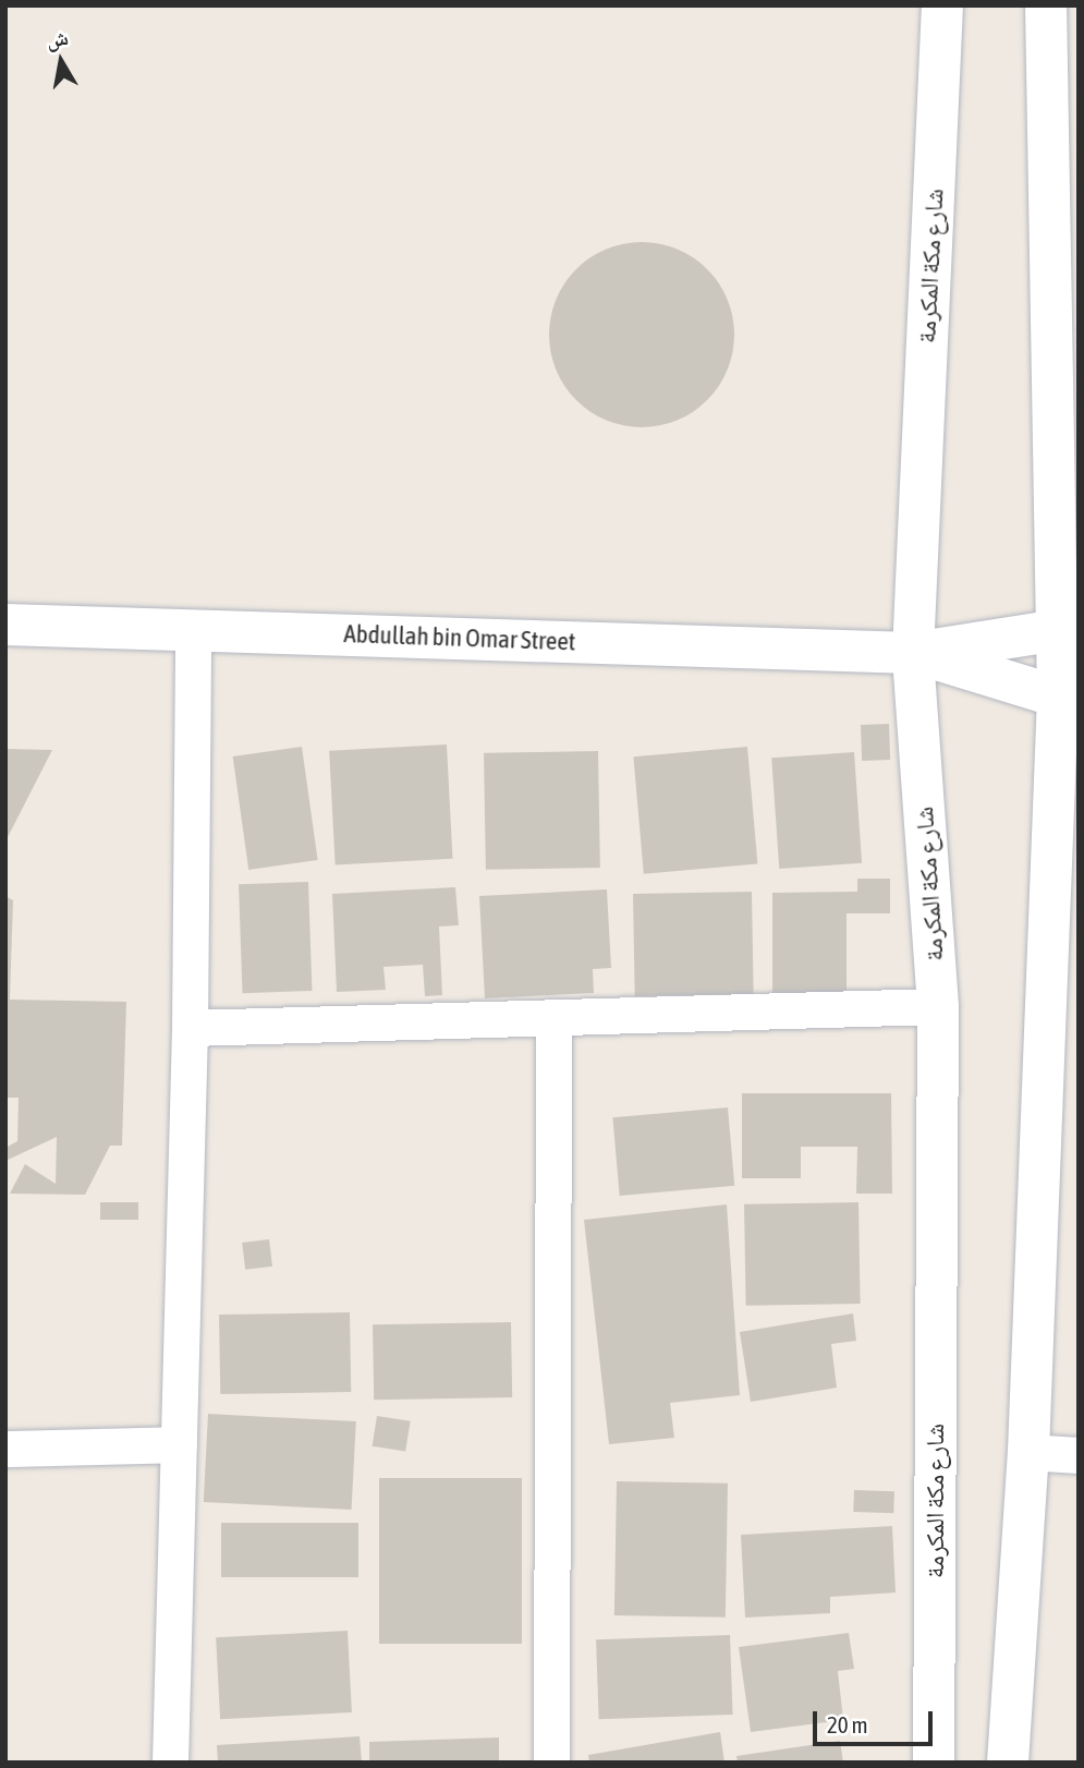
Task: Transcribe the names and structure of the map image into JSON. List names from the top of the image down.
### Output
{
  "streets": {
    "main road": ["شارع مكة المكرمة", "Abdullah bin Omar Street"]
  },
  "crossings": [
    ["شارع مكة المكرمة", "Abdullah bin Omar Street"]
  ],
  "scale_bar": "20 m",
  "north": "top"
}
